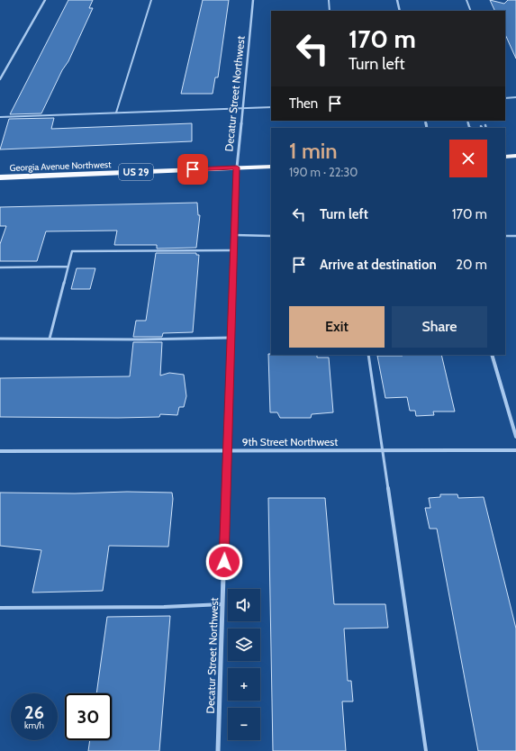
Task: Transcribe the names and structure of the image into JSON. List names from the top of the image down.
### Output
{
  "streets": {
    "highway": ["Georgia Avenue Northwest", "US 29"],
    "street": ["Decatur Street Northwest", "9th Street Northwest"]
  },
  "crossings": [
    ["Decatur Street Northwest", "Georgia Avenue Northwest"],
    ["Decatur Street Northwest", "9th Street Northwest"]
  ],
  "page": {
    "turn": ["170 m", "Turn left"],
    "then": "Then",
    "heading": ["1 min", "190 m · 22:30"],
    "list": [
      {
        "name": "Turn left",
        "value": "170 m"
      },
      {
        "name": "Arrive at destination",
        "value": "20 m"
      }
    ],
    "buttons": ["Exit", "Share"],
    "map_buttons": ["+", "−"],
    "speed": "26 km/h",
    "limit": "30"
  }
}
